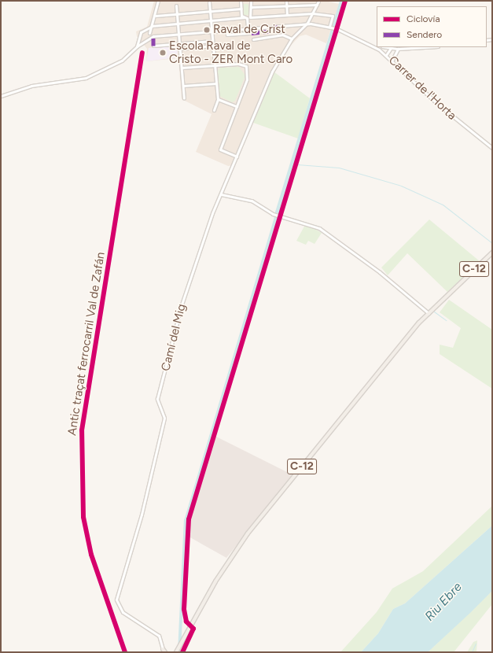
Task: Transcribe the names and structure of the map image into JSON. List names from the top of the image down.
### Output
{
  "streets": {
    "main road": ["C-12"],
    "street": ["Carrer de l'Horta", "Camí del Mig"],
    "cycle path": ["Antic traçat ferrocarril Val de Zafán"]
  },
  "crossings": [
    ["Carrer de l'Horta", "Camí del Mig"]
  ],
  "water": ["Riu Ebre"],
  "places": ["Raval de Crist", "Escola Raval de Cristo - ZER Mont Caro"],
  "legend": ["Ciclovía", "Sendero"]
}
